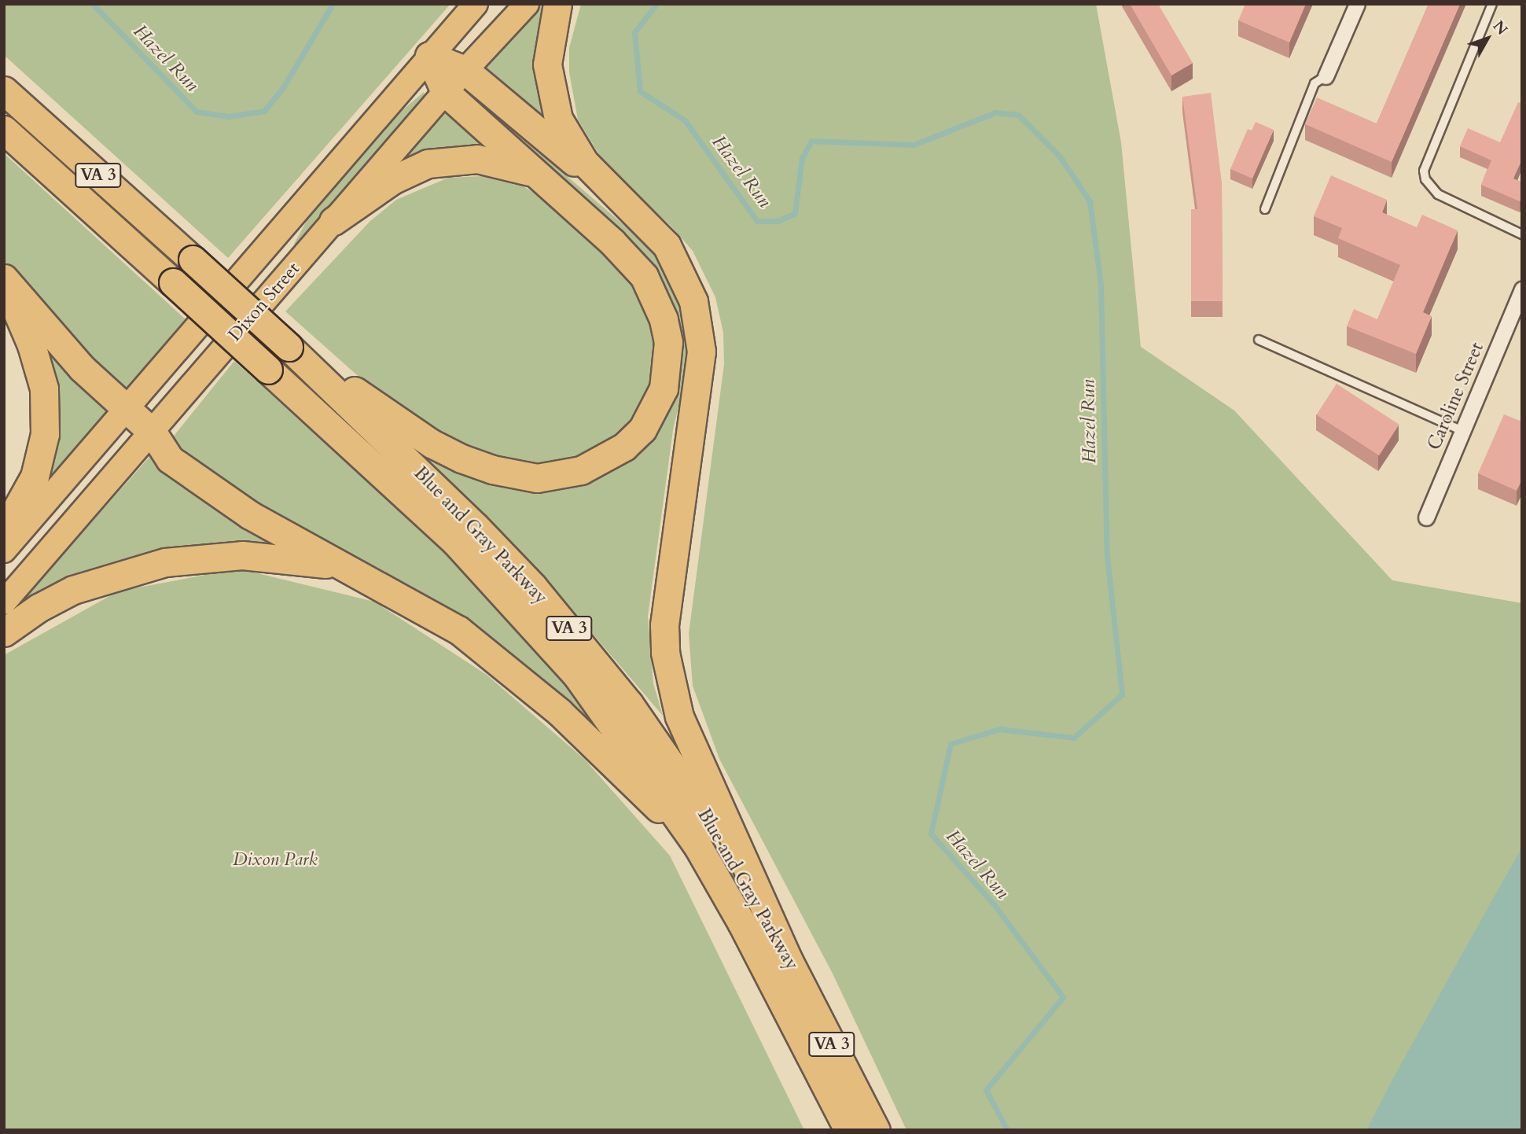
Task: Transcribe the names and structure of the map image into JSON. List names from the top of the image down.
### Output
{
  "streets": {
    "highway": ["VA 3", "Blue and Gray Parkway"],
    "main road": ["Dixon Street"],
    "street": ["Caroline Street"]
  },
  "water": ["Hazel Run"],
  "parks": ["Dixon Park"],
  "north": "top right"
}
